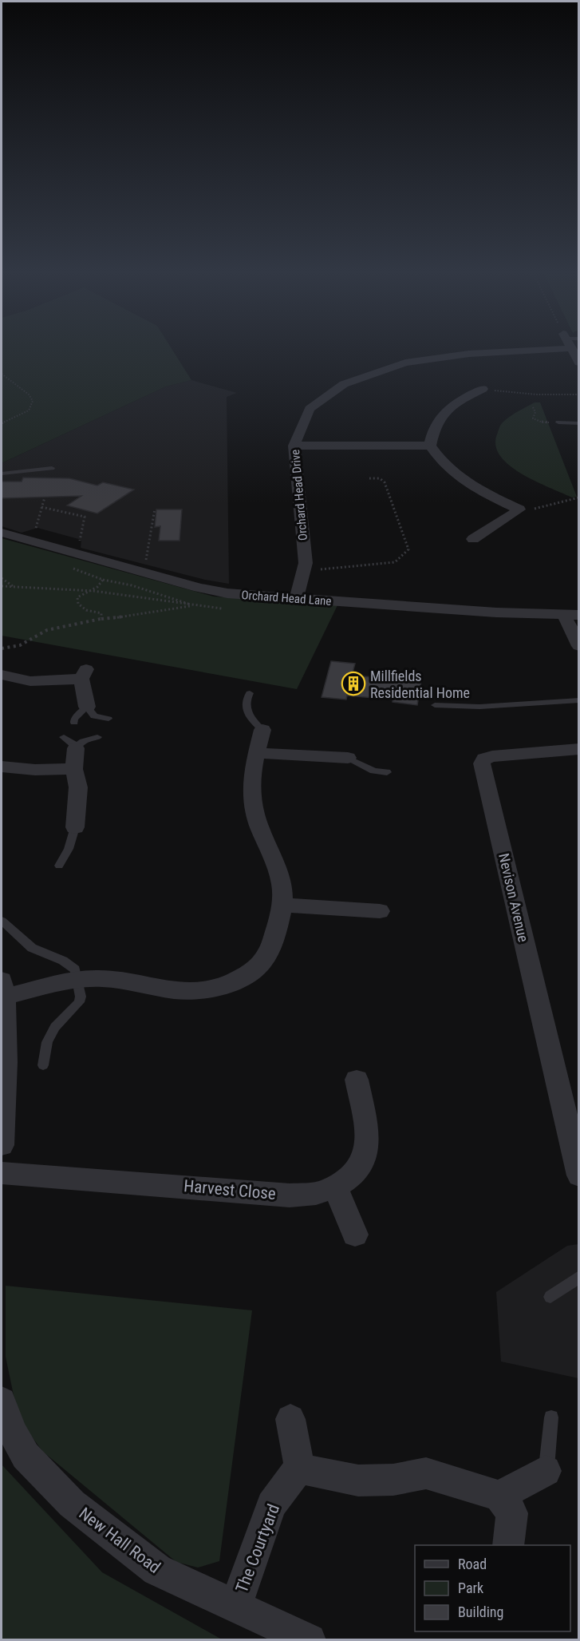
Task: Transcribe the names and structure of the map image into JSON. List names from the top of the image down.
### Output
{
  "streets": {
    "street": [
      "Orchard Head Drive",
      "Orchard Head Lane",
      "Nevison Avenue",
      "Harvest Close",
      "New Hall Road",
      "The Courtyard"
    ]
  },
  "crossings": [
    ["Orchard Head Drive", "Orchard Head Lane"],
    ["New Hall Road", "The Courtyard"]
  ],
  "places": {
    "building": ["Millfields Residential Home"]
  },
  "legend": ["Road", "Park", "Building"]
}
